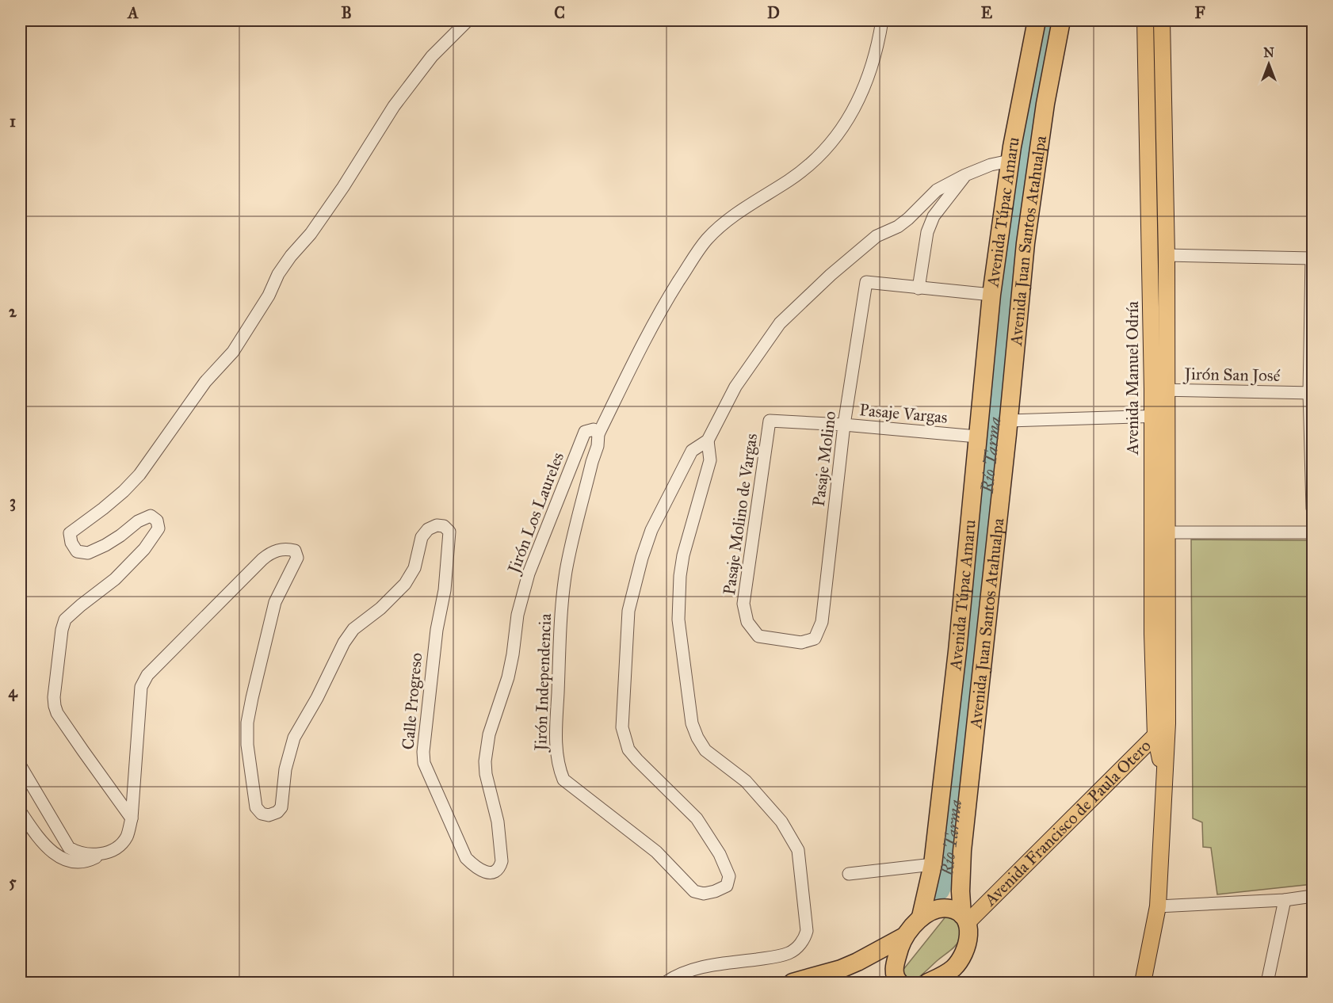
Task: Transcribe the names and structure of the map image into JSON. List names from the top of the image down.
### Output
{
  "streets": {
    "highway": ["Avenida Túpac Amaru", "Avenida Juan Santos Atahualpa"],
    "main road": ["Avenida Manuel Odría", "Avenida Francisco de Paula Otero"],
    "street": [
      "Jirón San José",
      "Pasaje Vargas",
      "Pasaje Molino",
      "Jirón Los Laureles",
      "Pasaje Molino de Vargas",
      "Jirón Independencia",
      "Calle Progreso"
    ]
  },
  "crossings": [
    ["Avenida Túpac Amaru", "Pasaje Vargas"],
    ["Avenida Juan Santos Atahualpa", "Avenida Francisco de Paula Otero"],
    ["Jirón San José", "Avenida Manuel Odría"],
    ["Avenida Manuel Odría", "Avenida Francisco de Paula Otero"],
    ["Pasaje Vargas", "Pasaje Molino"],
    ["Pasaje Vargas", "Pasaje Molino de Vargas"],
    ["Pasaje Molino", "Pasaje Molino de Vargas"],
    ["Jirón Los Laureles", "Jirón Independencia"],
    ["Jirón Los Laureles", "Calle Progreso"]
  ],
  "water": ["Río Tarma"],
  "north": "top",
  "grid": {
    "columns": [
      "A",
      "B",
      "C",
      "D",
      "E",
      "F"
    ],
    "rows": [
      "1",
      "2",
      "3",
      "4",
      "5"
    ]
  }
}
